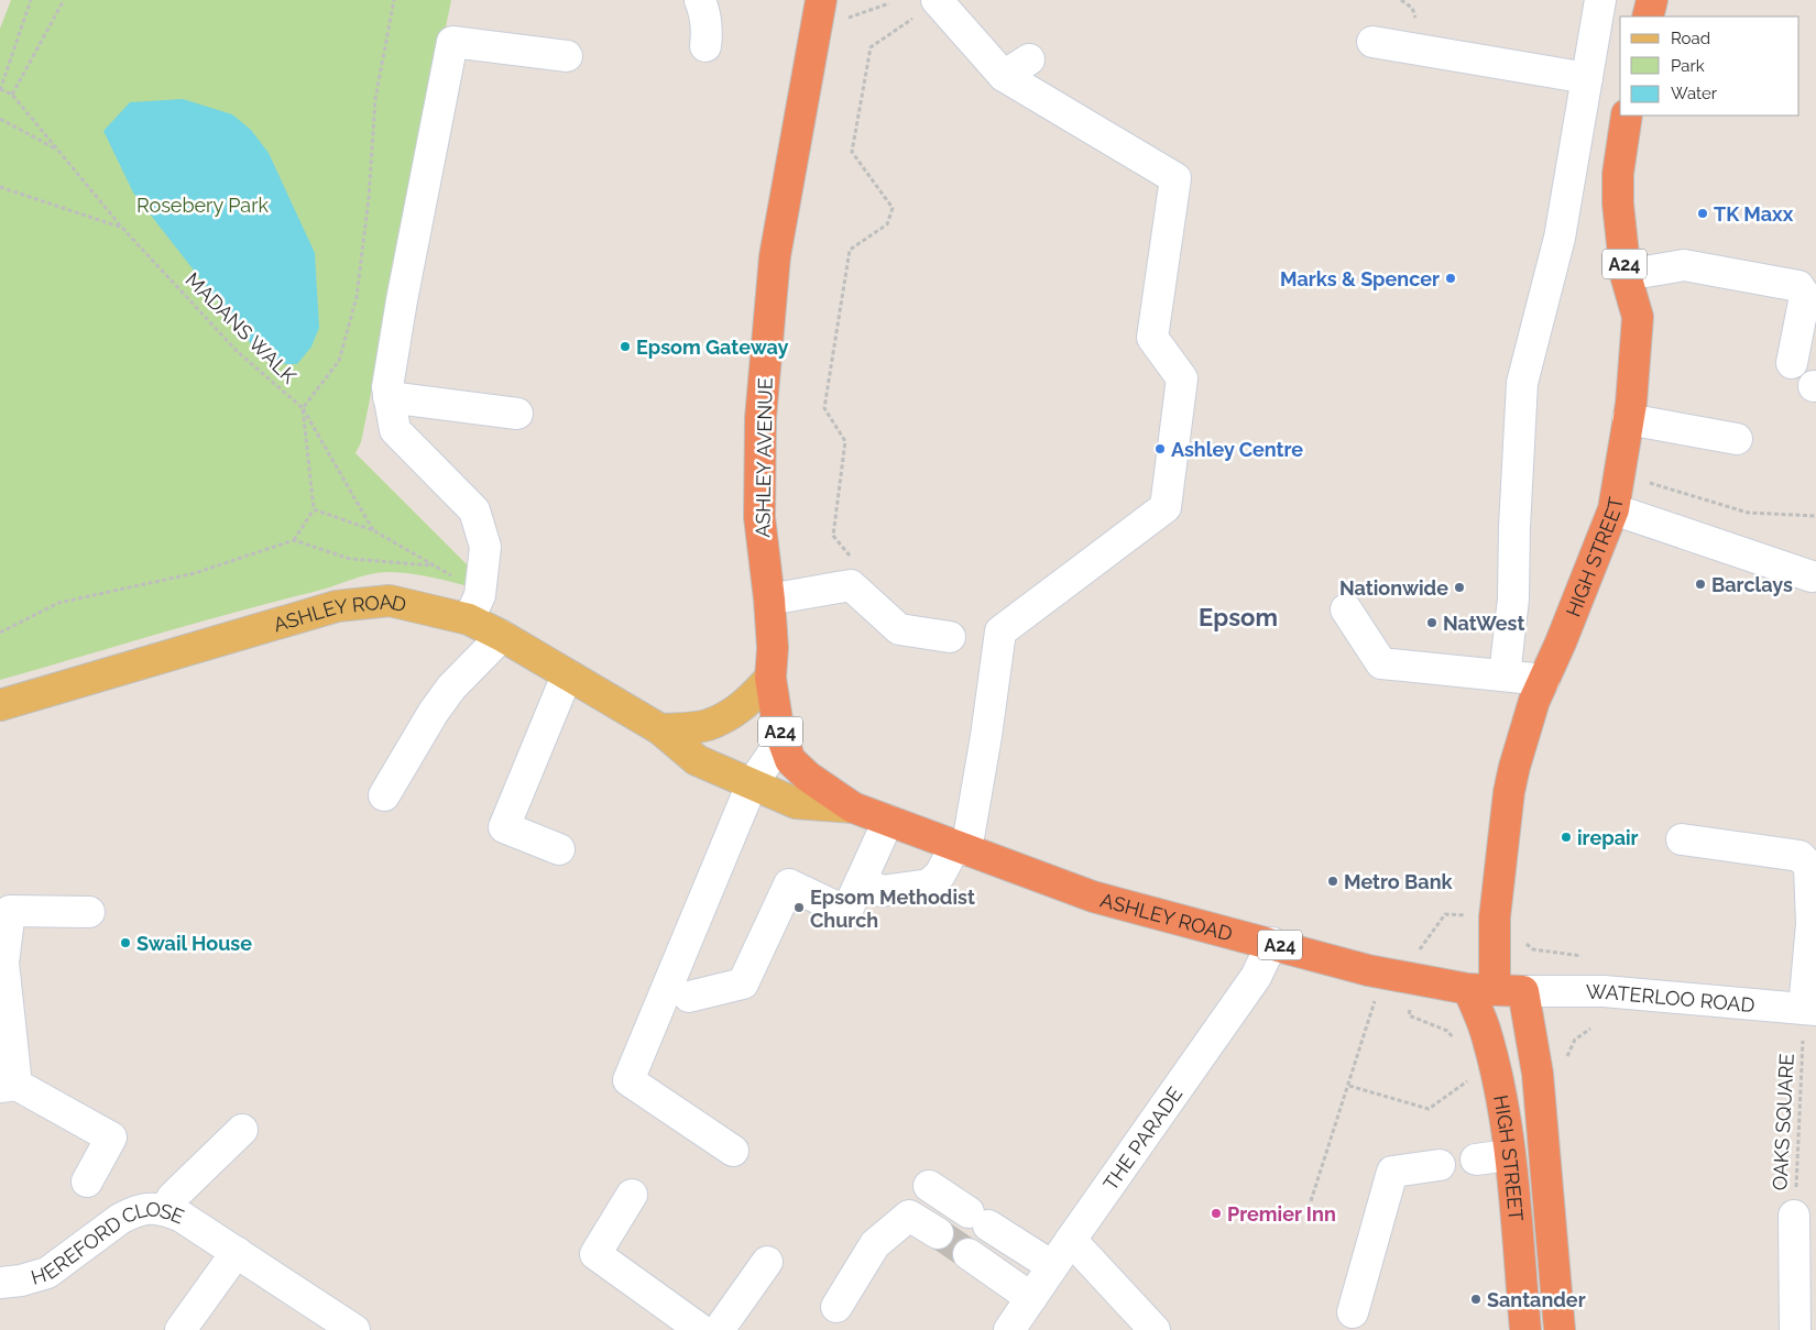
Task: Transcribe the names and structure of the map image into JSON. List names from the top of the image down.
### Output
{
  "streets": {
    "highway": [
      "A24",
      "ASHLEY AVENUE",
      "HIGH STREET",
      "ASHLEY ROAD"
    ],
    "street": ["WATERLOO ROAD", "THE PARADE", "HEREFORD CLOSE"],
    "path": ["MADANS WALK", "OAKS SQUARE"]
  },
  "crossings": [
    ["ASHLEY AVENUE", "ASHLEY ROAD"],
    ["HIGH STREET", "ASHLEY ROAD"],
    ["HIGH STREET", "WATERLOO ROAD"],
    ["ASHLEY ROAD", "WATERLOO ROAD"],
    ["ASHLEY ROAD", "THE PARADE"],
    ["WATERLOO ROAD", "OAKS SQUARE"]
  ],
  "districts": ["Epsom"],
  "parks": ["Rosebery Park"],
  "places": [
    "TK Maxx",
    "Marks & Spencer",
    "Epsom Gateway",
    "Ashley Centre",
    "Barclays",
    "Nationwide",
    "NatWest",
    "irepair",
    "Metro Bank",
    "Epsom Methodist Church",
    "Swail House",
    "Premier Inn",
    "Santander"
  ],
  "legend": ["Road", "Park", "Water"]
}
